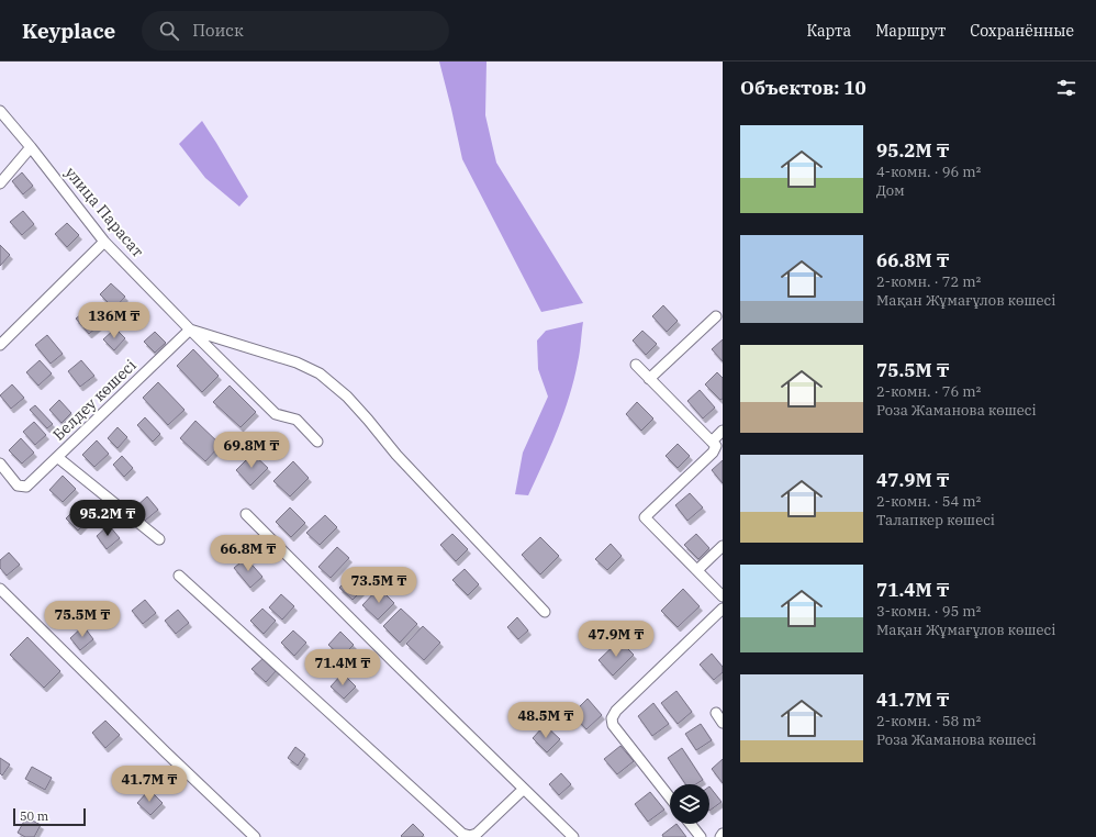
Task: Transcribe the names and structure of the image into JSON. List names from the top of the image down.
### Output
{
  "streets": {
    "street": ["улица Парасат", "Белдеу көшесі"]
  },
  "crossings": [
    ["улица Парасат", "Белдеу көшесі"]
  ],
  "scale_bar": "50 m",
  "page": {
    "header": "Keyplace",
    "search": "Поиск",
    "nav": ["Карта", "Маршрут", "Сохранённые"],
    "heading": "Объектов: 10",
    "list": [
      {
        "name": "95.2M ₸",
        "note": "4-комн. · 96 m² · Дом"
      },
      {
        "name": "66.8M ₸",
        "note": "2-комн. · 72 m² · Мақан Жұмағұлов көшесі"
      },
      {
        "name": "75.5M ₸",
        "note": "2-комн. · 76 m² · Роза Жаманова көшесі"
      },
      {
        "name": "47.9M ₸",
        "note": "2-комн. · 54 m² · Талапкер көшесі"
      },
      {
        "name": "71.4M ₸",
        "note": "3-комн. · 95 m² · Мақан Жұмағұлов көшесі"
      },
      {
        "name": "41.7M ₸",
        "note": "2-комн. · 58 m² · Роза Жаманова көшесі"
      }
    ],
    "price": [
      "136M ₸",
      "69.8M ₸",
      "95.2M ₸",
      "66.8M ₸",
      "73.5M ₸",
      "75.5M ₸",
      "47.9M ₸",
      "71.4M ₸",
      "48.5M ₸",
      "41.7M ₸"
    ],
    "scale": "50 m"
  }
}
